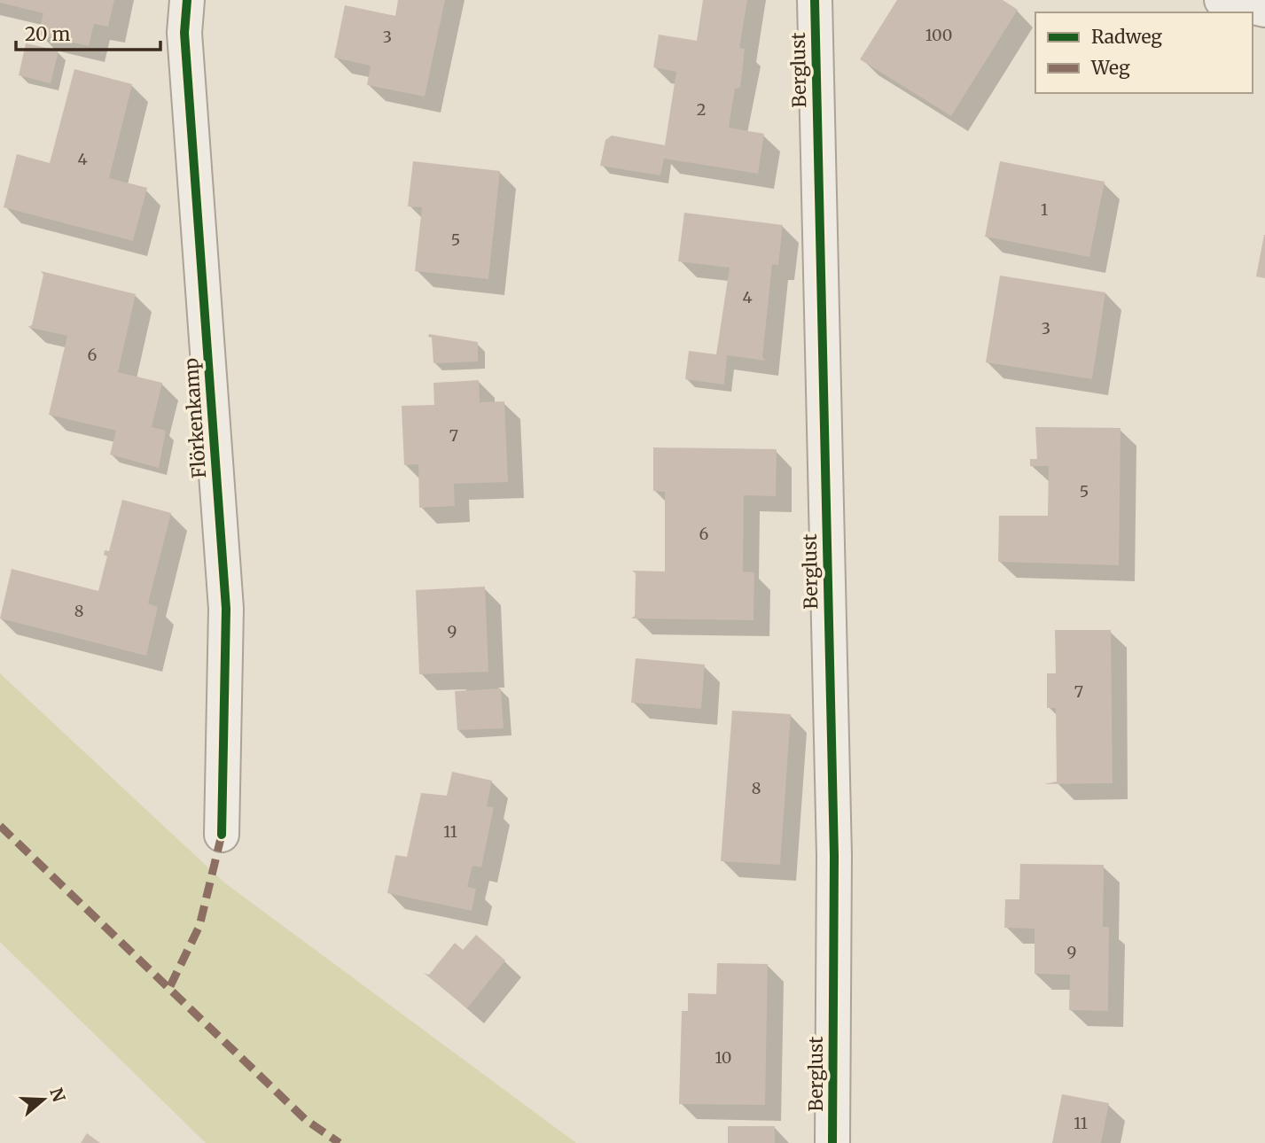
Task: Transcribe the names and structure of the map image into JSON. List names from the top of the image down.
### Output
{
  "streets": {
    "street": ["Berglust", "Flörkenkamp"]
  },
  "house_numbers": [
    "100",
    "3",
    "2",
    "4",
    "1",
    "5",
    "4",
    "3",
    "6",
    "7",
    "5",
    "6",
    "8",
    "9",
    "7",
    "8",
    "11",
    "9",
    "10",
    "11"
  ],
  "legend": ["Radweg", "Weg"],
  "scale_bar": "20 m",
  "north": "right"
}
